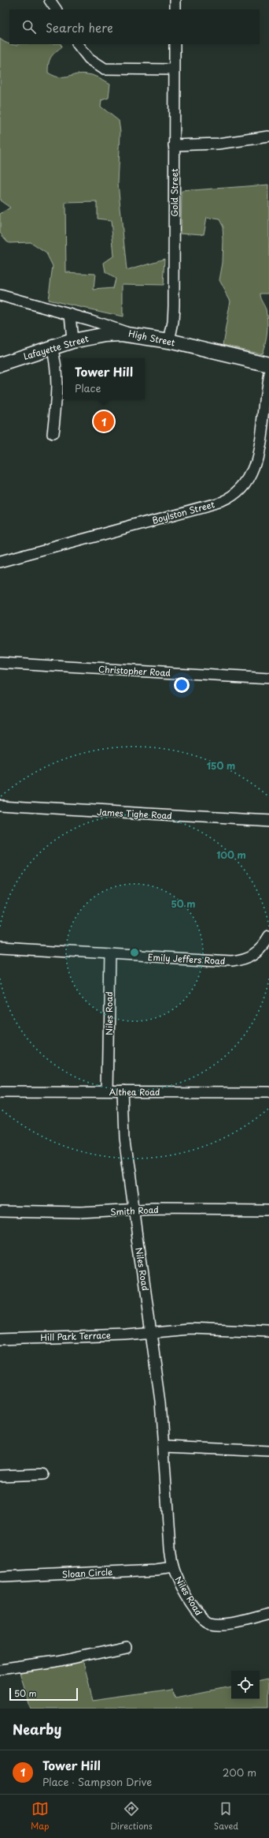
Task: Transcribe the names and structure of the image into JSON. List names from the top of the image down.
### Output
{
  "streets": {
    "main road": ["High Street", "Lafayette Street"],
    "street": [
      "Gold Street",
      "Boylston Street",
      "Christopher Road",
      "James Tighe Road",
      "Emily Jeffers Road",
      "Niles Road",
      "Althea Road",
      "Smith Road",
      "Hill Park Terrace",
      "Sloan Circle"
    ]
  },
  "crossings": [
    ["Gold Street", "High Street"],
    ["High Street", "Lafayette Street"],
    ["Emily Jeffers Road", "Niles Road"],
    ["Niles Road", "Althea Road"],
    ["Niles Road", "Smith Road"],
    ["Niles Road", "Hill Park Terrace"],
    ["Niles Road", "Sloan Circle"]
  ],
  "scale_bar": "50 m",
  "page": {
    "search": "Search here",
    "popup": ["Tower Hill", "Place"],
    "pins": "1",
    "scale": "50 m",
    "heading": "Nearby",
    "list": [
      {
        "mark": "1",
        "name": "Tower Hill",
        "note": "Place · Sampson Drive",
        "value": "200 m"
      }
    ],
    "nav": ["Map", "Directions", "Saved"]
  },
  "rings": ["150 m", "100 m", "50 m"]
}
